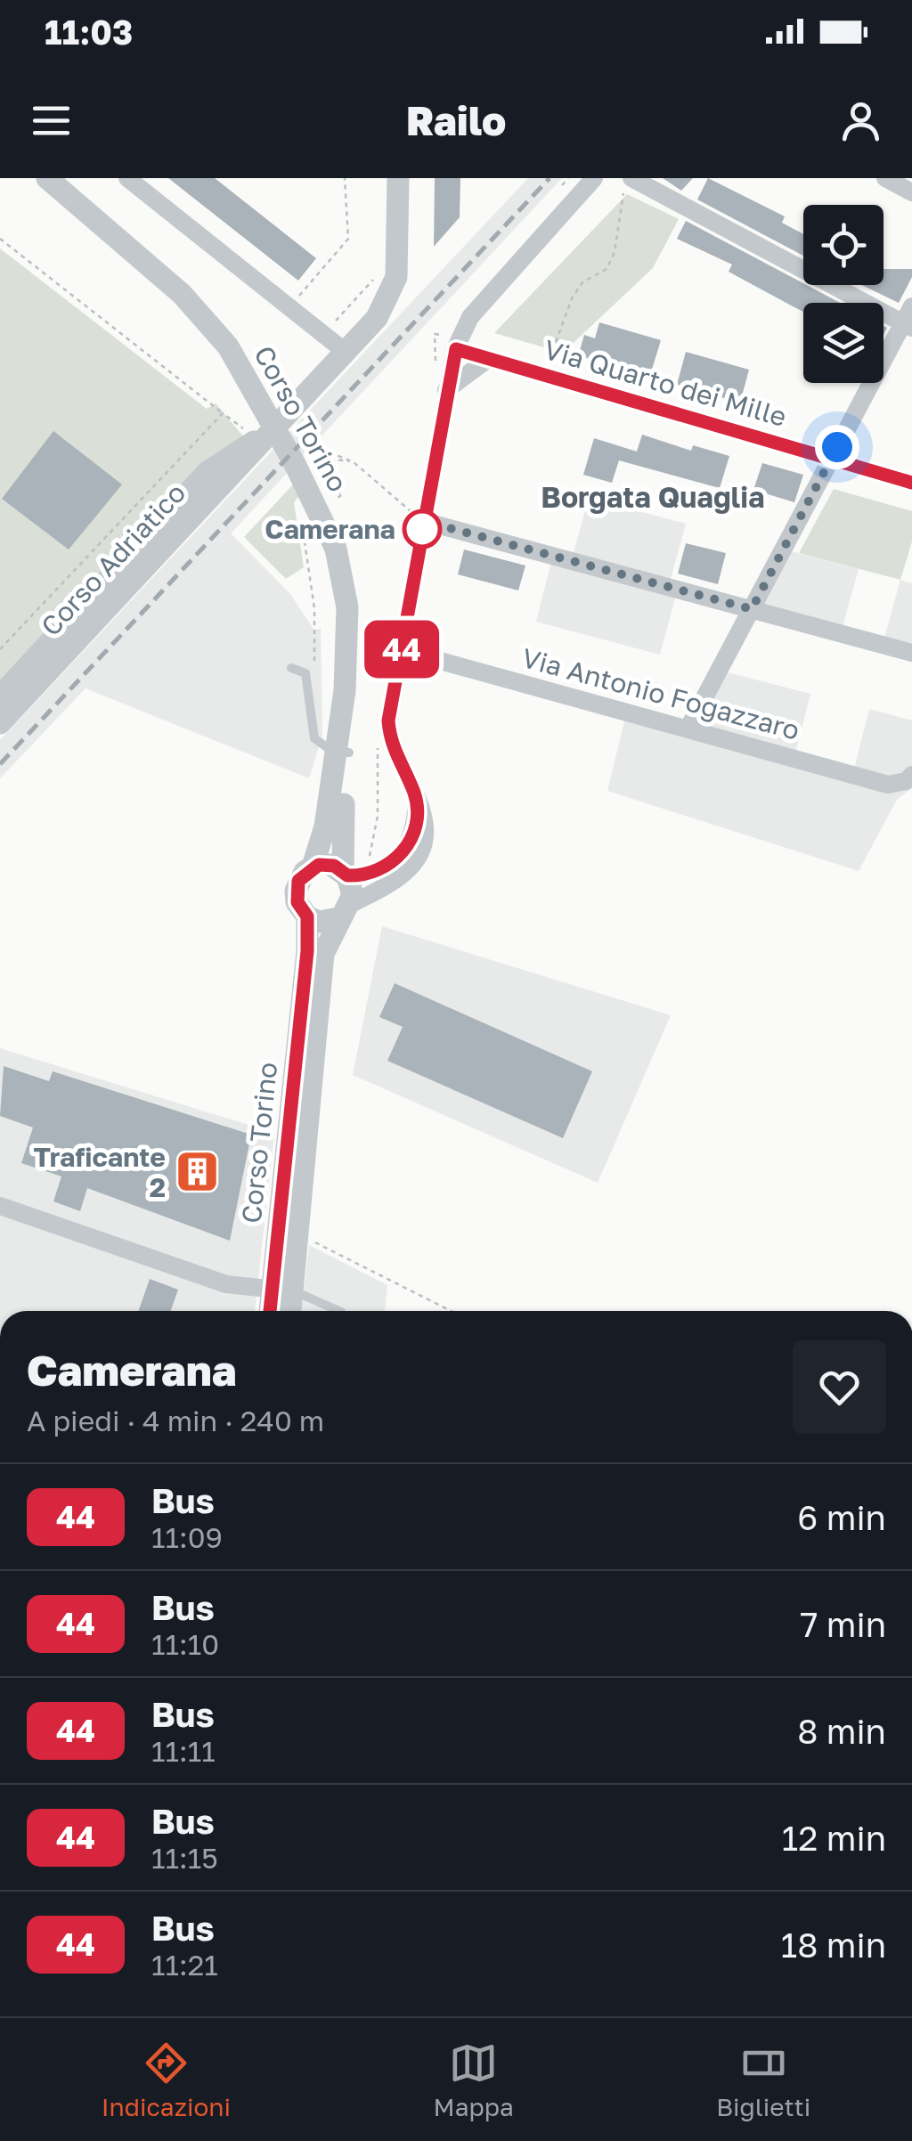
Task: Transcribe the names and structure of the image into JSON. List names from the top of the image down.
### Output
{
  "streets": {
    "street": [
      "Via Quarto dei Mille",
      "Corso Torino",
      "Corso Adriatico",
      "Via Antonio Fogazzaro"
    ]
  },
  "districts": ["Borgata Quaglia"],
  "places": {
    "other": ["Camerana"],
    "building": ["Traficante 2"]
  },
  "lines": ["bus line 44"],
  "page": {
    "status": "11:03",
    "header": "Railo",
    "on_map": "44",
    "heading": ["Camerana", "A piedi · 4 min · 240 m"],
    "list": [
      {
        "mark": "44",
        "name": "Bus",
        "note": "11:09",
        "value": "6 min"
      },
      {
        "mark": "44",
        "name": "Bus",
        "note": "11:10",
        "value": "7 min"
      },
      {
        "mark": "44",
        "name": "Bus",
        "note": "11:11",
        "value": "8 min"
      },
      {
        "mark": "44",
        "name": "Bus",
        "note": "11:15",
        "value": "12 min"
      },
      {
        "mark": "44",
        "name": "Bus",
        "note": "11:21",
        "value": "18 min"
      }
    ],
    "tabs": ["Indicazioni", "Mappa", "Biglietti"]
  }
}
